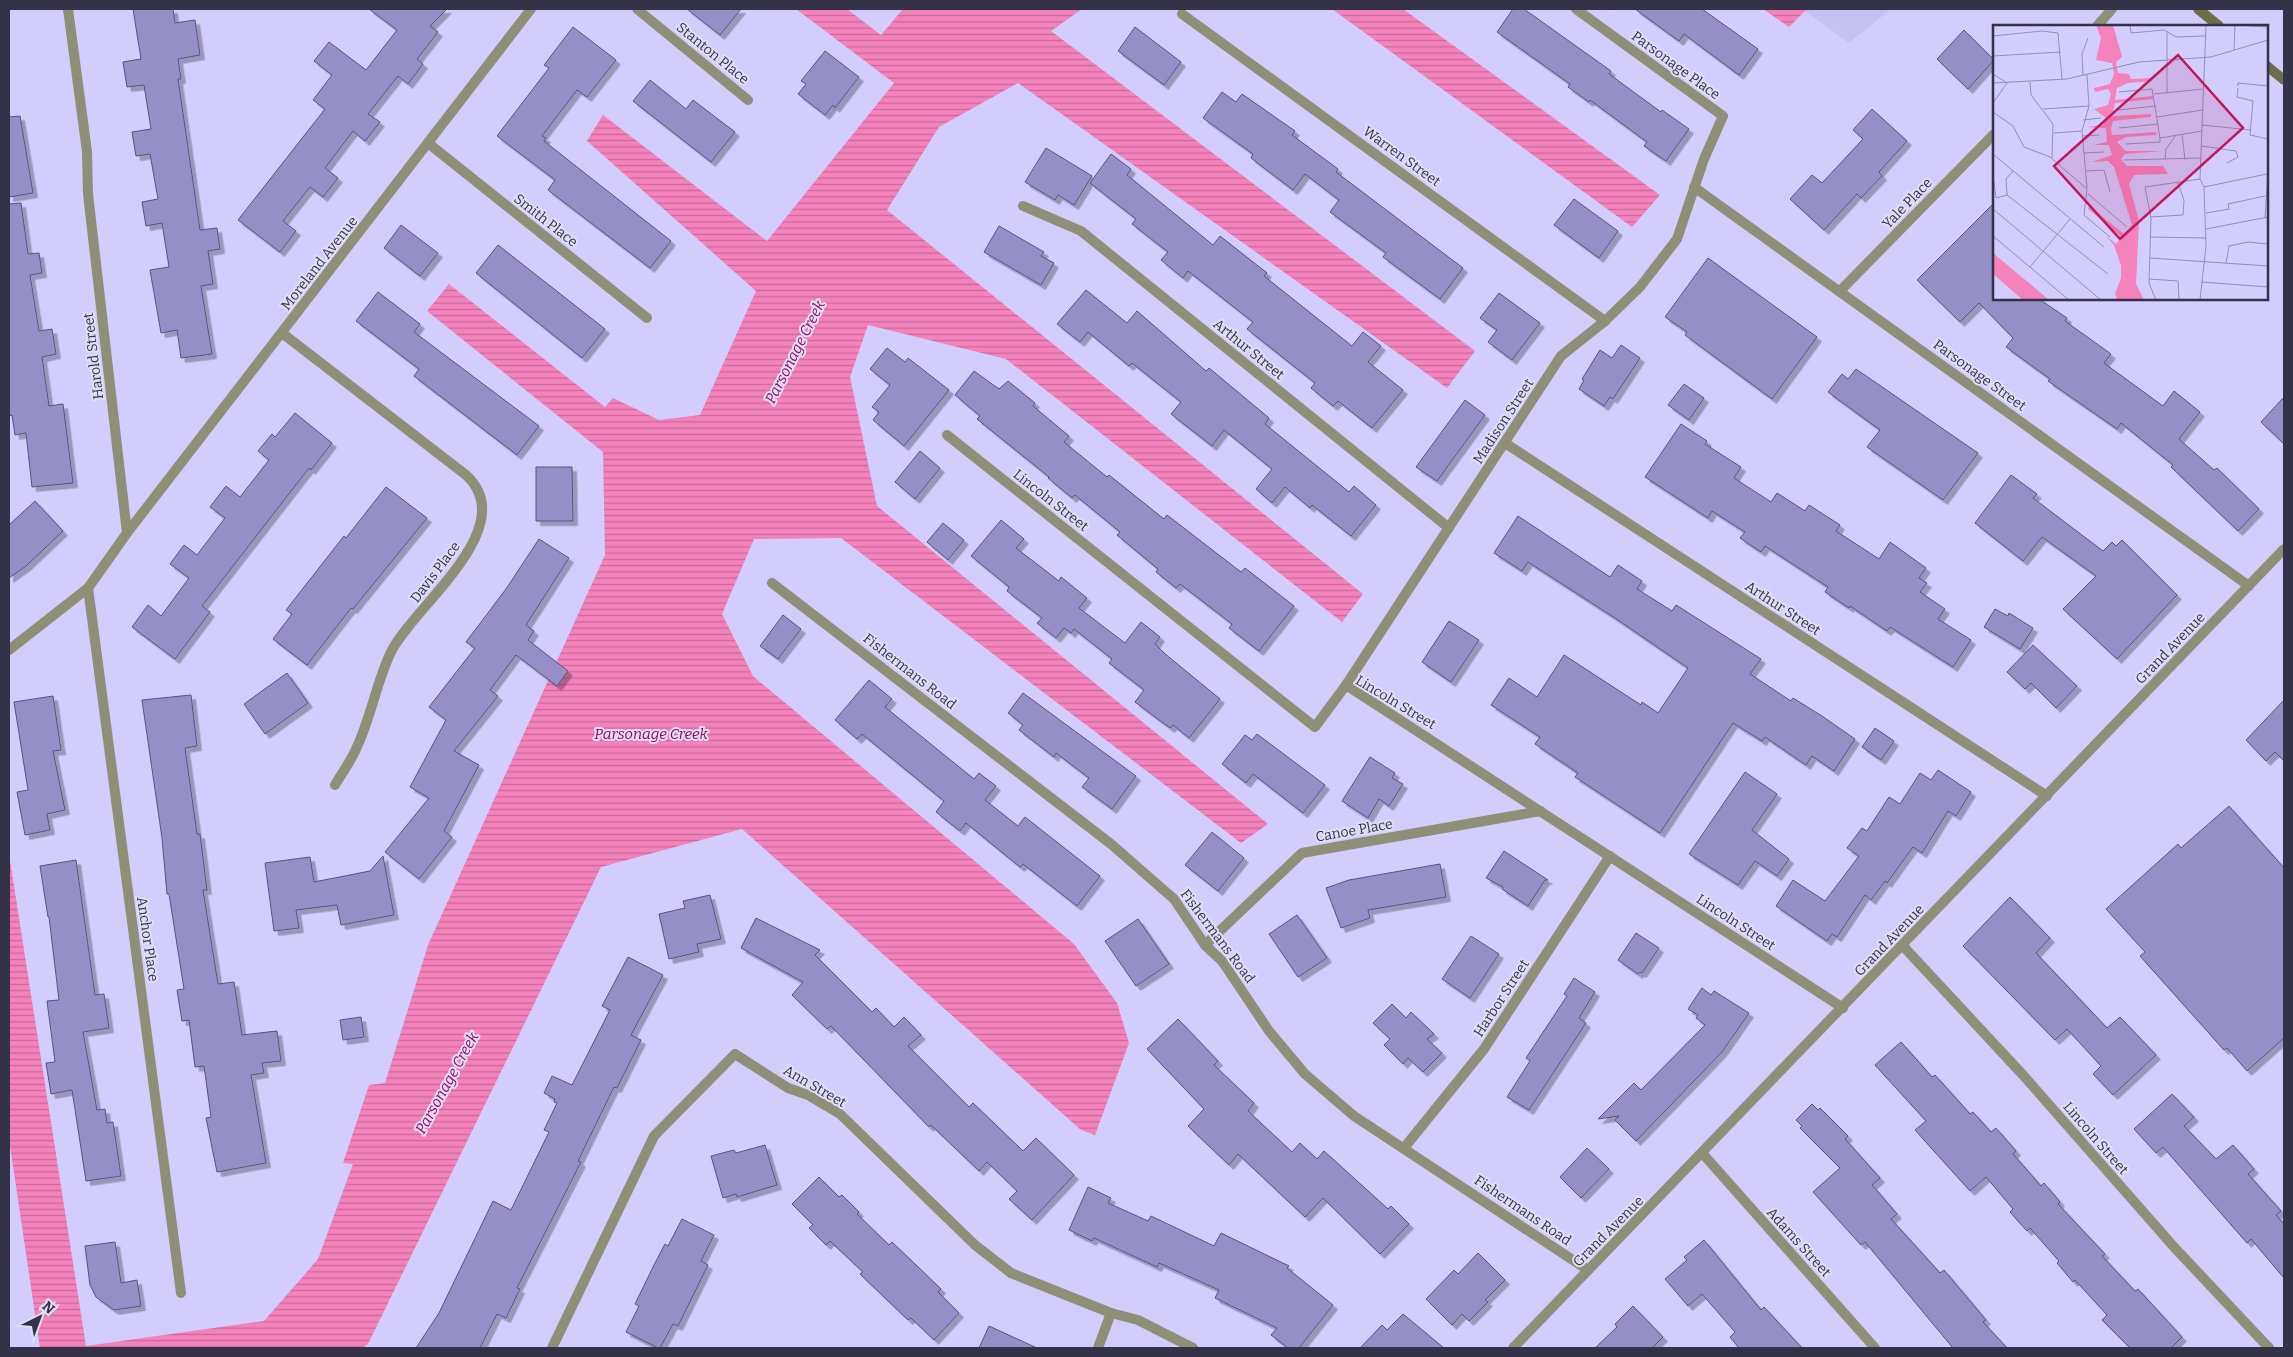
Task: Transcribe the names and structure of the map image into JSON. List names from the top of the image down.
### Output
{
  "streets": {
    "street": [
      "Stanton Place",
      "Parsonage Place",
      "Warren Street",
      "Yale Place",
      "Smith Place",
      "Moreland Avenue",
      "Arthur Street",
      "Harold Street",
      "Parsonage Street",
      "Madison Street",
      "Lincoln Street",
      "Davis Place",
      "Grand Avenue",
      "Fishermans Road",
      "Canoe Place",
      "Anchor Place",
      "Harbor Street",
      "Ann Street",
      "Adams Street"
    ]
  },
  "crossings": [
    ["Parsonage Place", "Parsonage Street"],
    ["Parsonage Place", "Madison Street"],
    ["Warren Street", "Madison Street"],
    ["Yale Place", "Parsonage Street"],
    ["Smith Place", "Moreland Avenue"],
    ["Moreland Avenue", "Harold Street"],
    ["Moreland Avenue", "Davis Place"],
    ["Arthur Street", "Madison Street"],
    ["Arthur Street", "Grand Avenue"],
    ["Parsonage Street", "Madison Street"],
    ["Parsonage Street", "Grand Avenue"],
    ["Madison Street", "Lincoln Street"],
    ["Lincoln Street", "Grand Avenue"],
    ["Lincoln Street", "Canoe Place"],
    ["Lincoln Street", "Harbor Street"],
    ["Grand Avenue", "Fishermans Road"],
    ["Grand Avenue", "Adams Street"],
    ["Fishermans Road", "Canoe Place"],
    ["Fishermans Road", "Harbor Street"]
  ],
  "water": ["Parsonage Creek"],
  "north": "top right"
}
